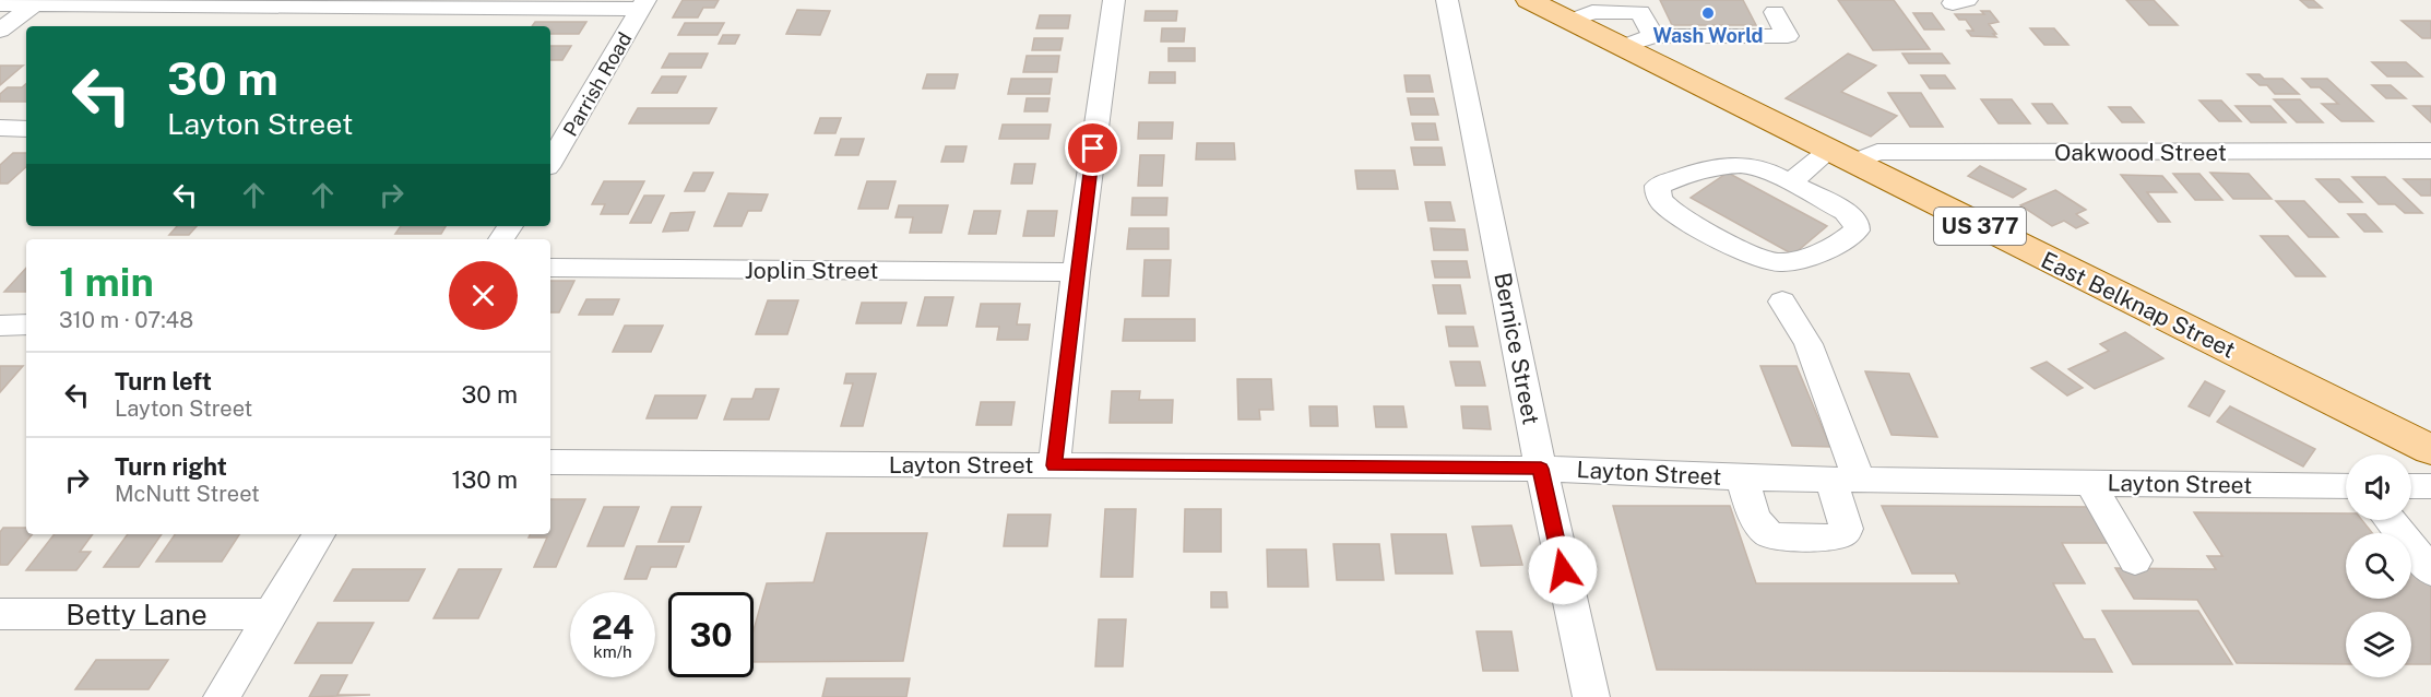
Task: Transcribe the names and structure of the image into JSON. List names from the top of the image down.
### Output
{
  "streets": {
    "main road": ["US 377", "East Belknap Street"],
    "street": [
      "Parrish Road",
      "Oakwood Street",
      "Joplin Street",
      "Bernice Street",
      "Layton Street",
      "Betty Lane"
    ]
  },
  "crossings": [
    ["Oakwood Street", "East Belknap Street"],
    ["Bernice Street", "Layton Street"]
  ],
  "places": ["Wash World"],
  "page": {
    "turn": ["30 m", "Layton Street"],
    "heading": ["1 min", "310 m · 07:48"],
    "list": [
      {
        "name": "Turn left",
        "note": "Layton Street",
        "value": "30 m"
      },
      {
        "name": "Turn right",
        "note": "McNutt Street",
        "value": "130 m"
      }
    ],
    "speed": "24 km/h",
    "limit": "30"
  }
}
